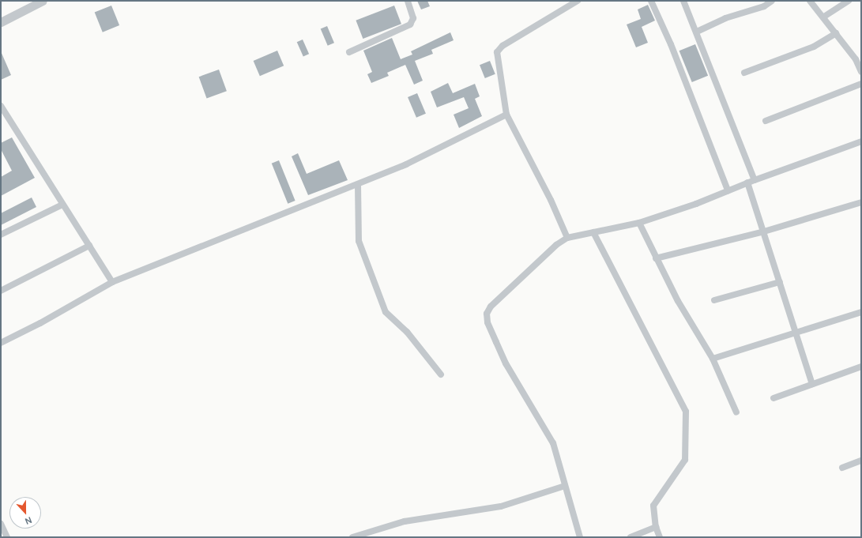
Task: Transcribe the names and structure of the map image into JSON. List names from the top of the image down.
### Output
{
  "north": "bottom"
}
